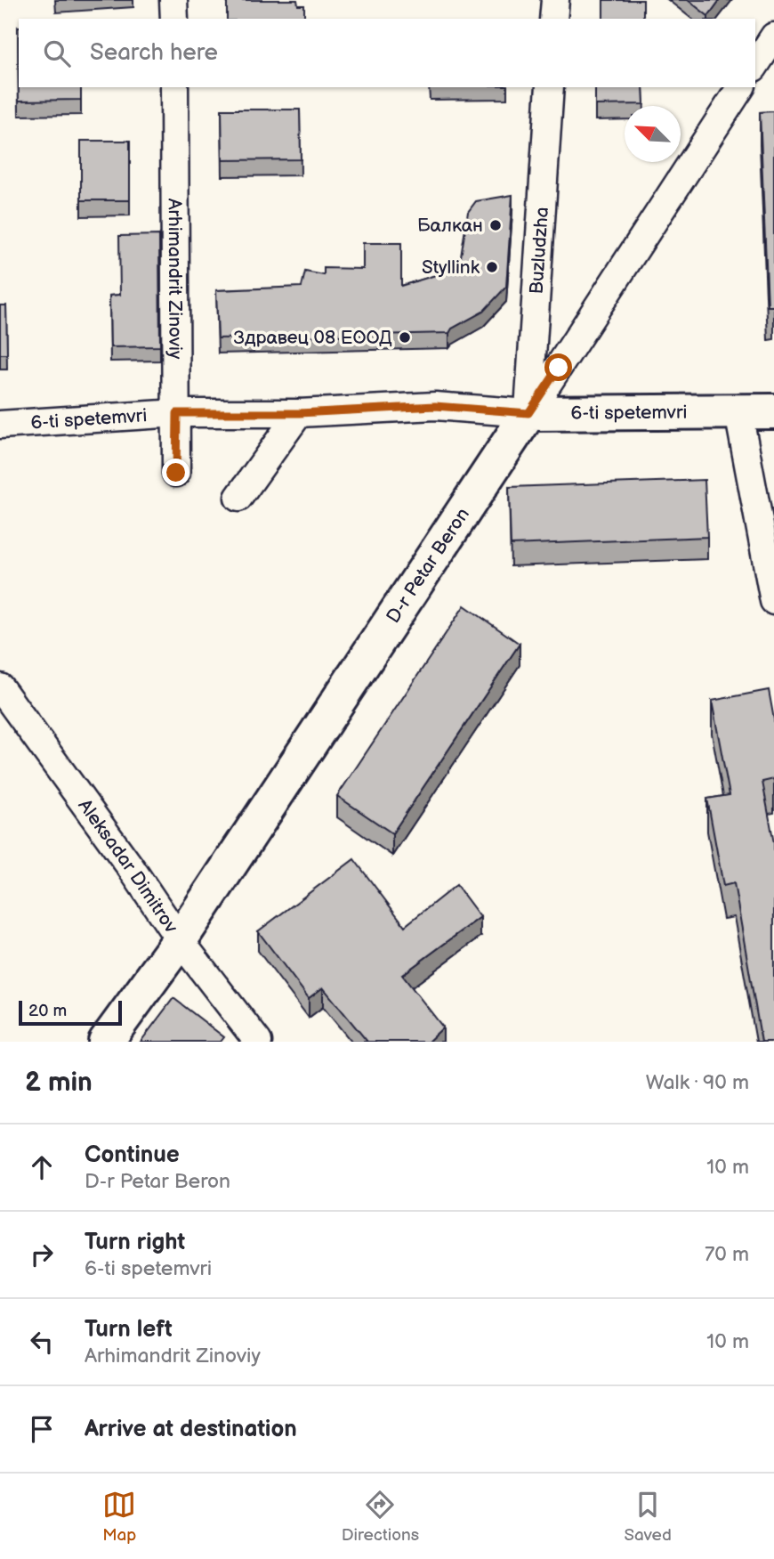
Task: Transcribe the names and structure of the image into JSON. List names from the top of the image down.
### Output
{
  "streets": {
    "street": [
      "Buzludzha",
      "Arhimandrit Zinoviy",
      "6-ti spetemvri",
      "D-r Petar Beron",
      "Aleksadar Dimitrov"
    ]
  },
  "crossings": [
    ["Buzludzha", "6-ti spetemvri"],
    ["Buzludzha", "D-r Petar Beron"],
    ["Arhimandrit Zinoviy", "6-ti spetemvri"],
    ["6-ti spetemvri", "D-r Petar Beron"],
    ["D-r Petar Beron", "Aleksadar Dimitrov"]
  ],
  "places": ["Балкан", "Styllink", "Здравец 08 ЕООД"],
  "scale_bar": "20 m",
  "north": "top left",
  "page": {
    "search": "Search here",
    "scale": "20 m",
    "heading": ["2 min", "Walk · 90 m"],
    "list": [
      ["Continue", "D-r Petar Beron", "10 m"],
      ["Turn right", "6-ti spetemvri", "70 m"],
      ["Turn left", "Arhimandrit Zinoviy", "10 m"],
      "Arrive at destination"
    ],
    "nav": ["Map", "Directions", "Saved"]
  }
}
